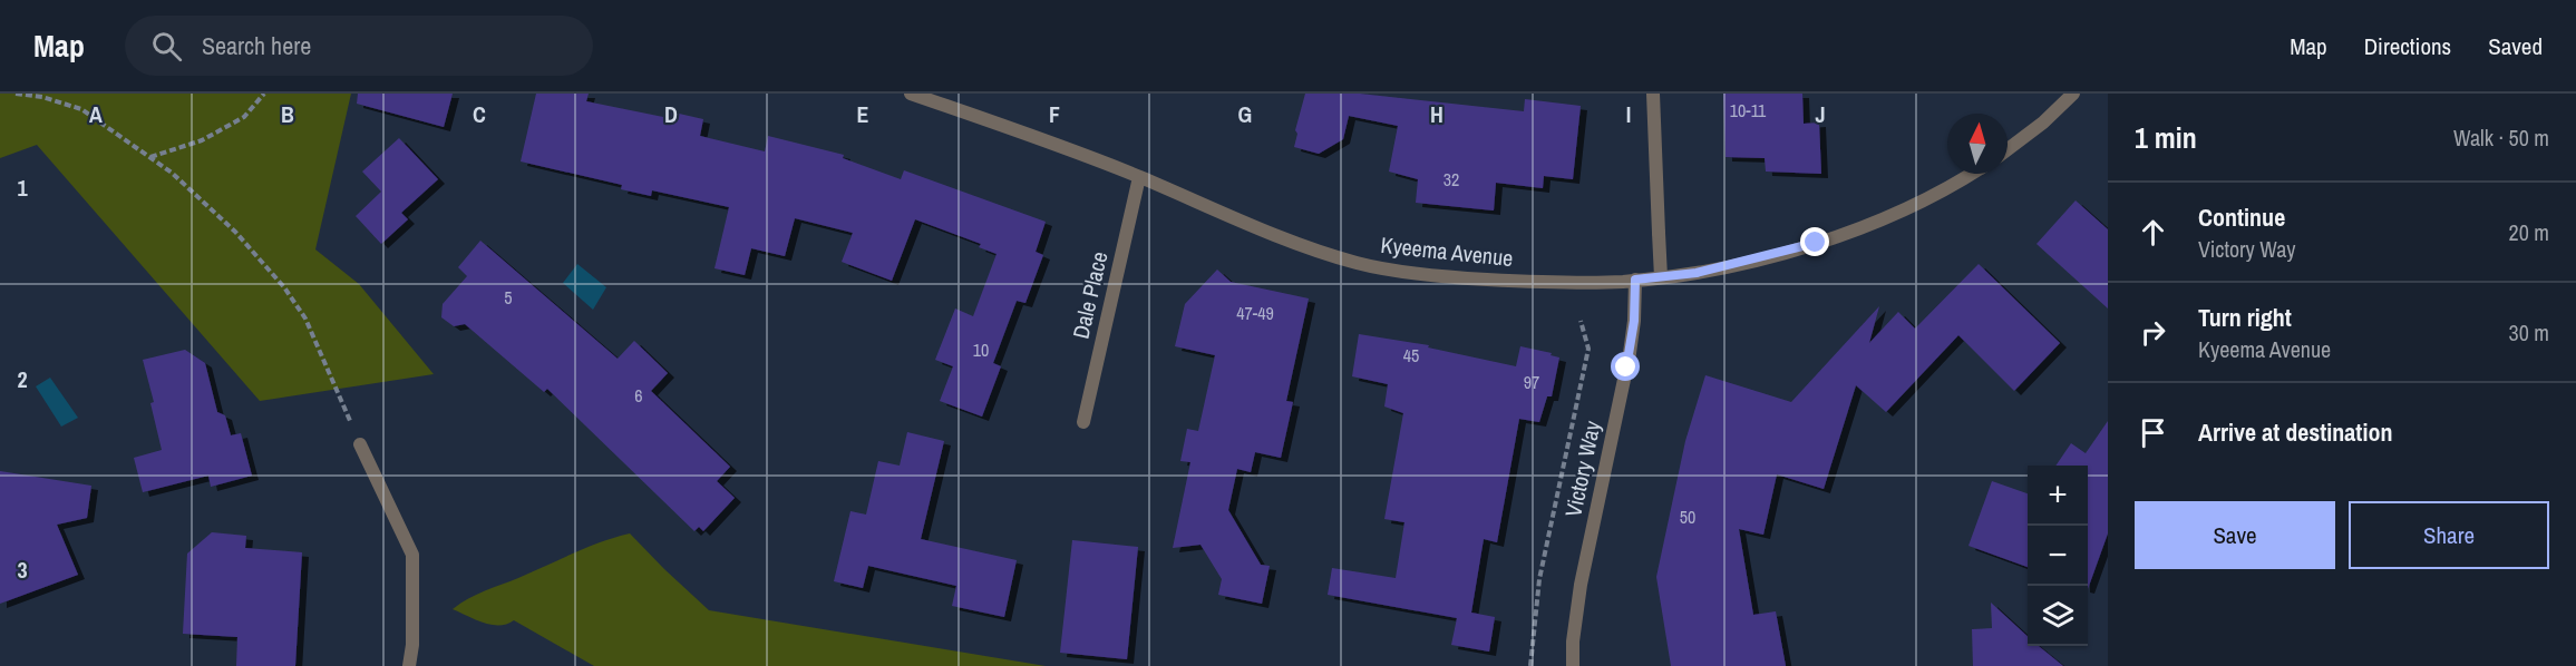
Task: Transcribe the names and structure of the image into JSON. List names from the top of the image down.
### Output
{
  "streets": {
    "street": ["Kyeema Avenue", "Dale Place", "Victory Way"]
  },
  "crossings": [
    ["Kyeema Avenue", "Dale Place"],
    ["Kyeema Avenue", "Victory Way"]
  ],
  "house_numbers": [
    "10-11",
    "32",
    "5",
    "47-49",
    "10",
    "45",
    "97",
    "6",
    "50"
  ],
  "north": "top",
  "page": {
    "header": "Map",
    "search": "Search here",
    "nav": ["Map", "Directions", "Saved"],
    "heading": ["1 min", "Walk · 50 m"],
    "list": [
      ["Continue", "Victory Way", "20 m"],
      ["Turn right", "Kyeema Avenue", "30 m"],
      "Arrive at destination"
    ],
    "map_buttons": ["+", "−"],
    "buttons": ["Save", "Share"]
  },
  "grid": {
    "columns": [
      "A",
      "B",
      "C",
      "D",
      "E",
      "F",
      "G",
      "H",
      "I",
      "J"
    ],
    "rows": ["1", "2", "3"]
  }
}
